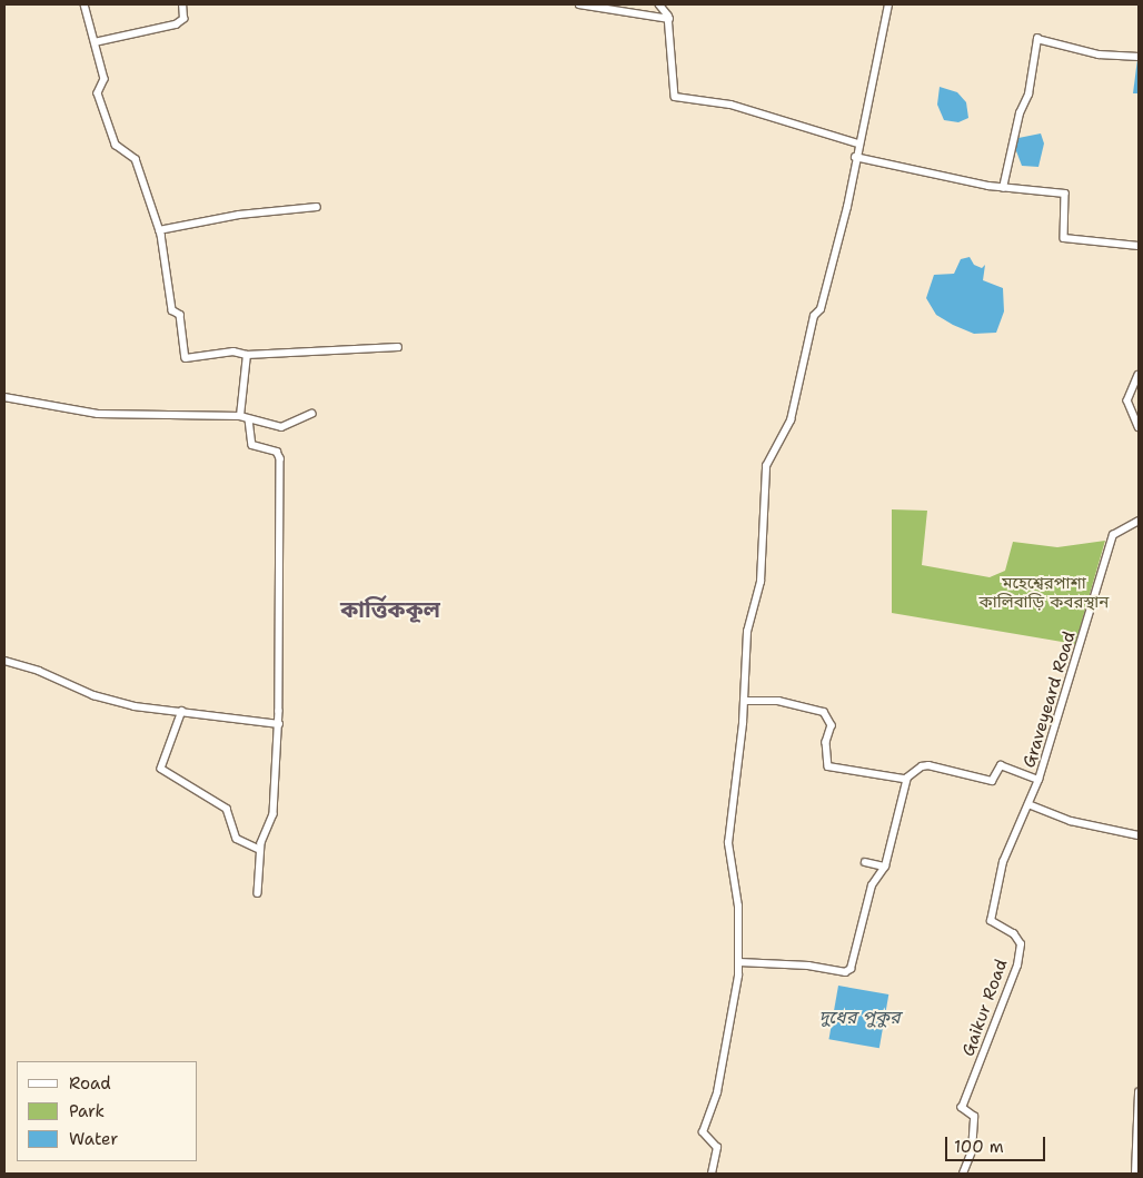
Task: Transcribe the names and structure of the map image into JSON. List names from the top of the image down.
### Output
{
  "streets": {
    "street": ["Graveyeard Road", "Gaikur Road"]
  },
  "crossings": [
    ["Graveyeard Road", "Gaikur Road"]
  ],
  "districts": ["কার্ত্তিককূল"],
  "water": ["দুধের পুকুর"],
  "parks": ["মহেশ্বেরপাশা কালিবাড়ি কবরস্থান"],
  "legend": ["Road", "Park", "Water"],
  "scale_bar": "100 m"
}
